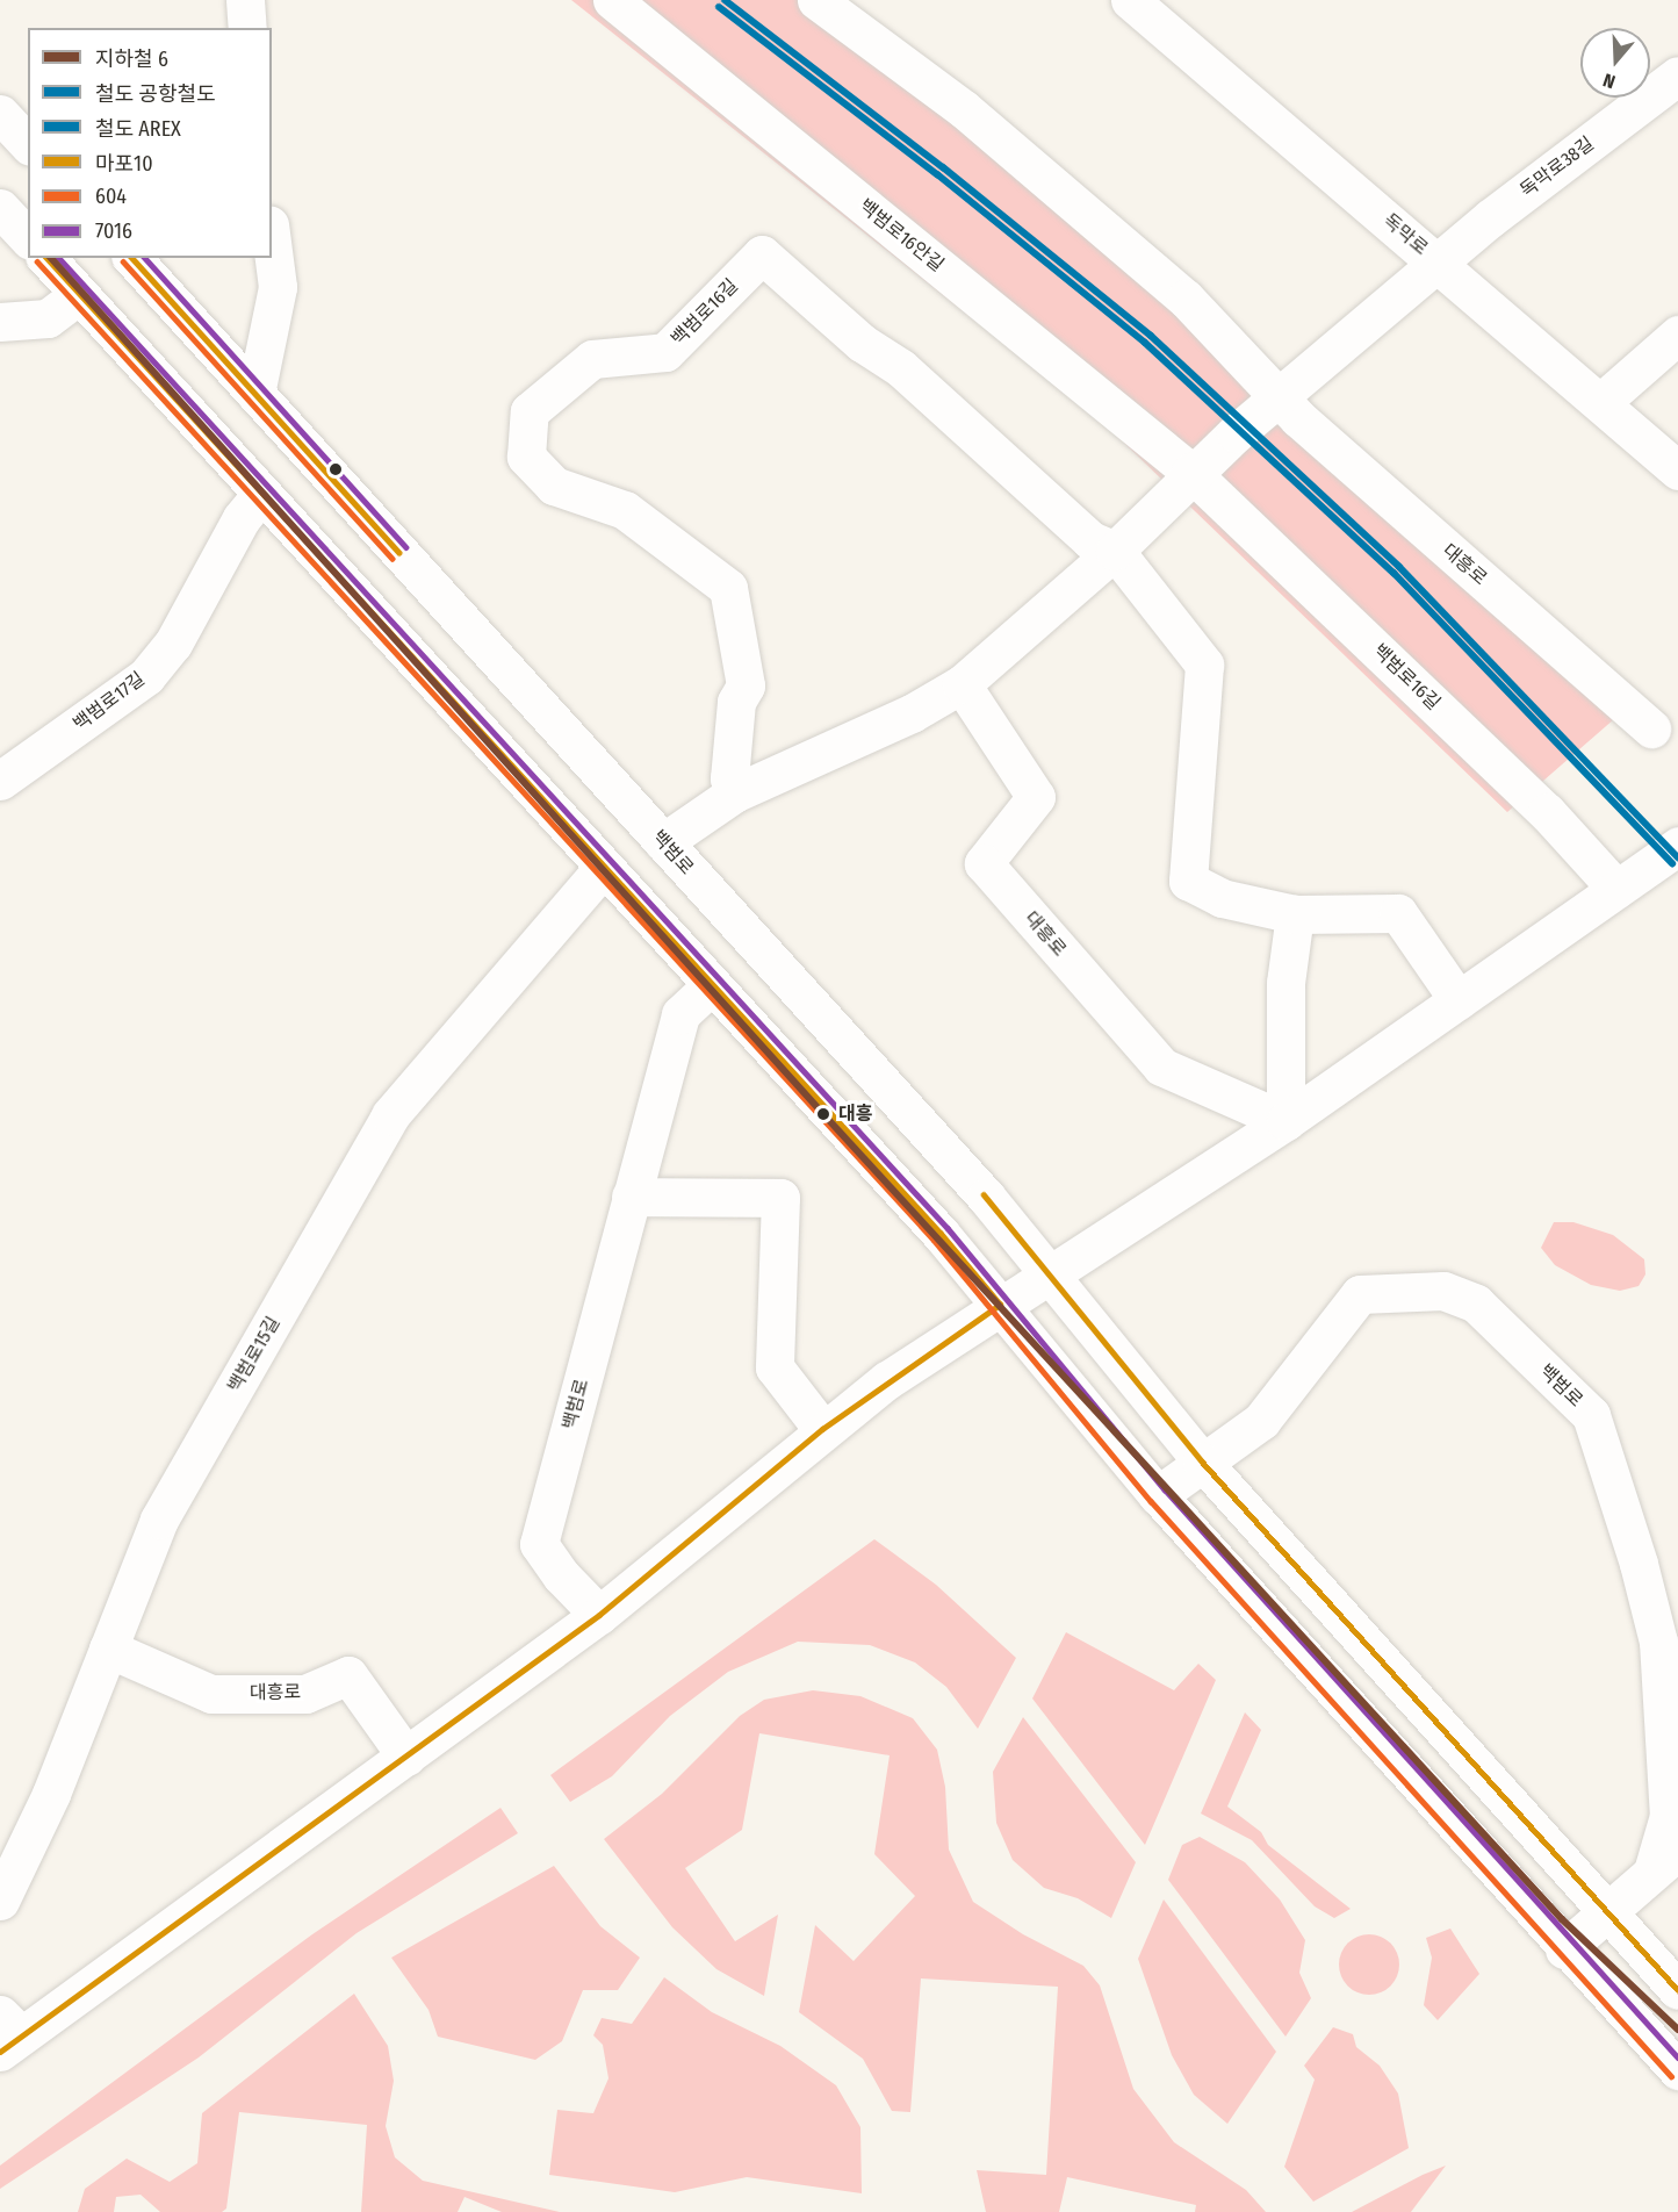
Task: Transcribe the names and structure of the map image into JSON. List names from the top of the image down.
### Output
{
  "streets": {
    "street": [
      "독막로38길",
      "독막로",
      "백범로16안길",
      "백범로16길",
      "대흥로",
      "백범로17길",
      "백범로",
      "백범로15길"
    ]
  },
  "crossings": [
    ["독막로38길", "독막로"],
    ["백범로16안길", "백범로16길"],
    ["대흥로", "백범로15길"]
  ],
  "places": ["대흥"],
  "lines": [
    "rail line 공항철도",
    "rail line AREX",
    "metro line 6",
    "transit line 마포10",
    "transit line 7016",
    "transit line 604"
  ],
  "legend": [
    "지하철 6",
    "철도 공항철도",
    "철도 AREX",
    "마포10",
    "604",
    "7016"
  ],
  "north": "bottom"
}
